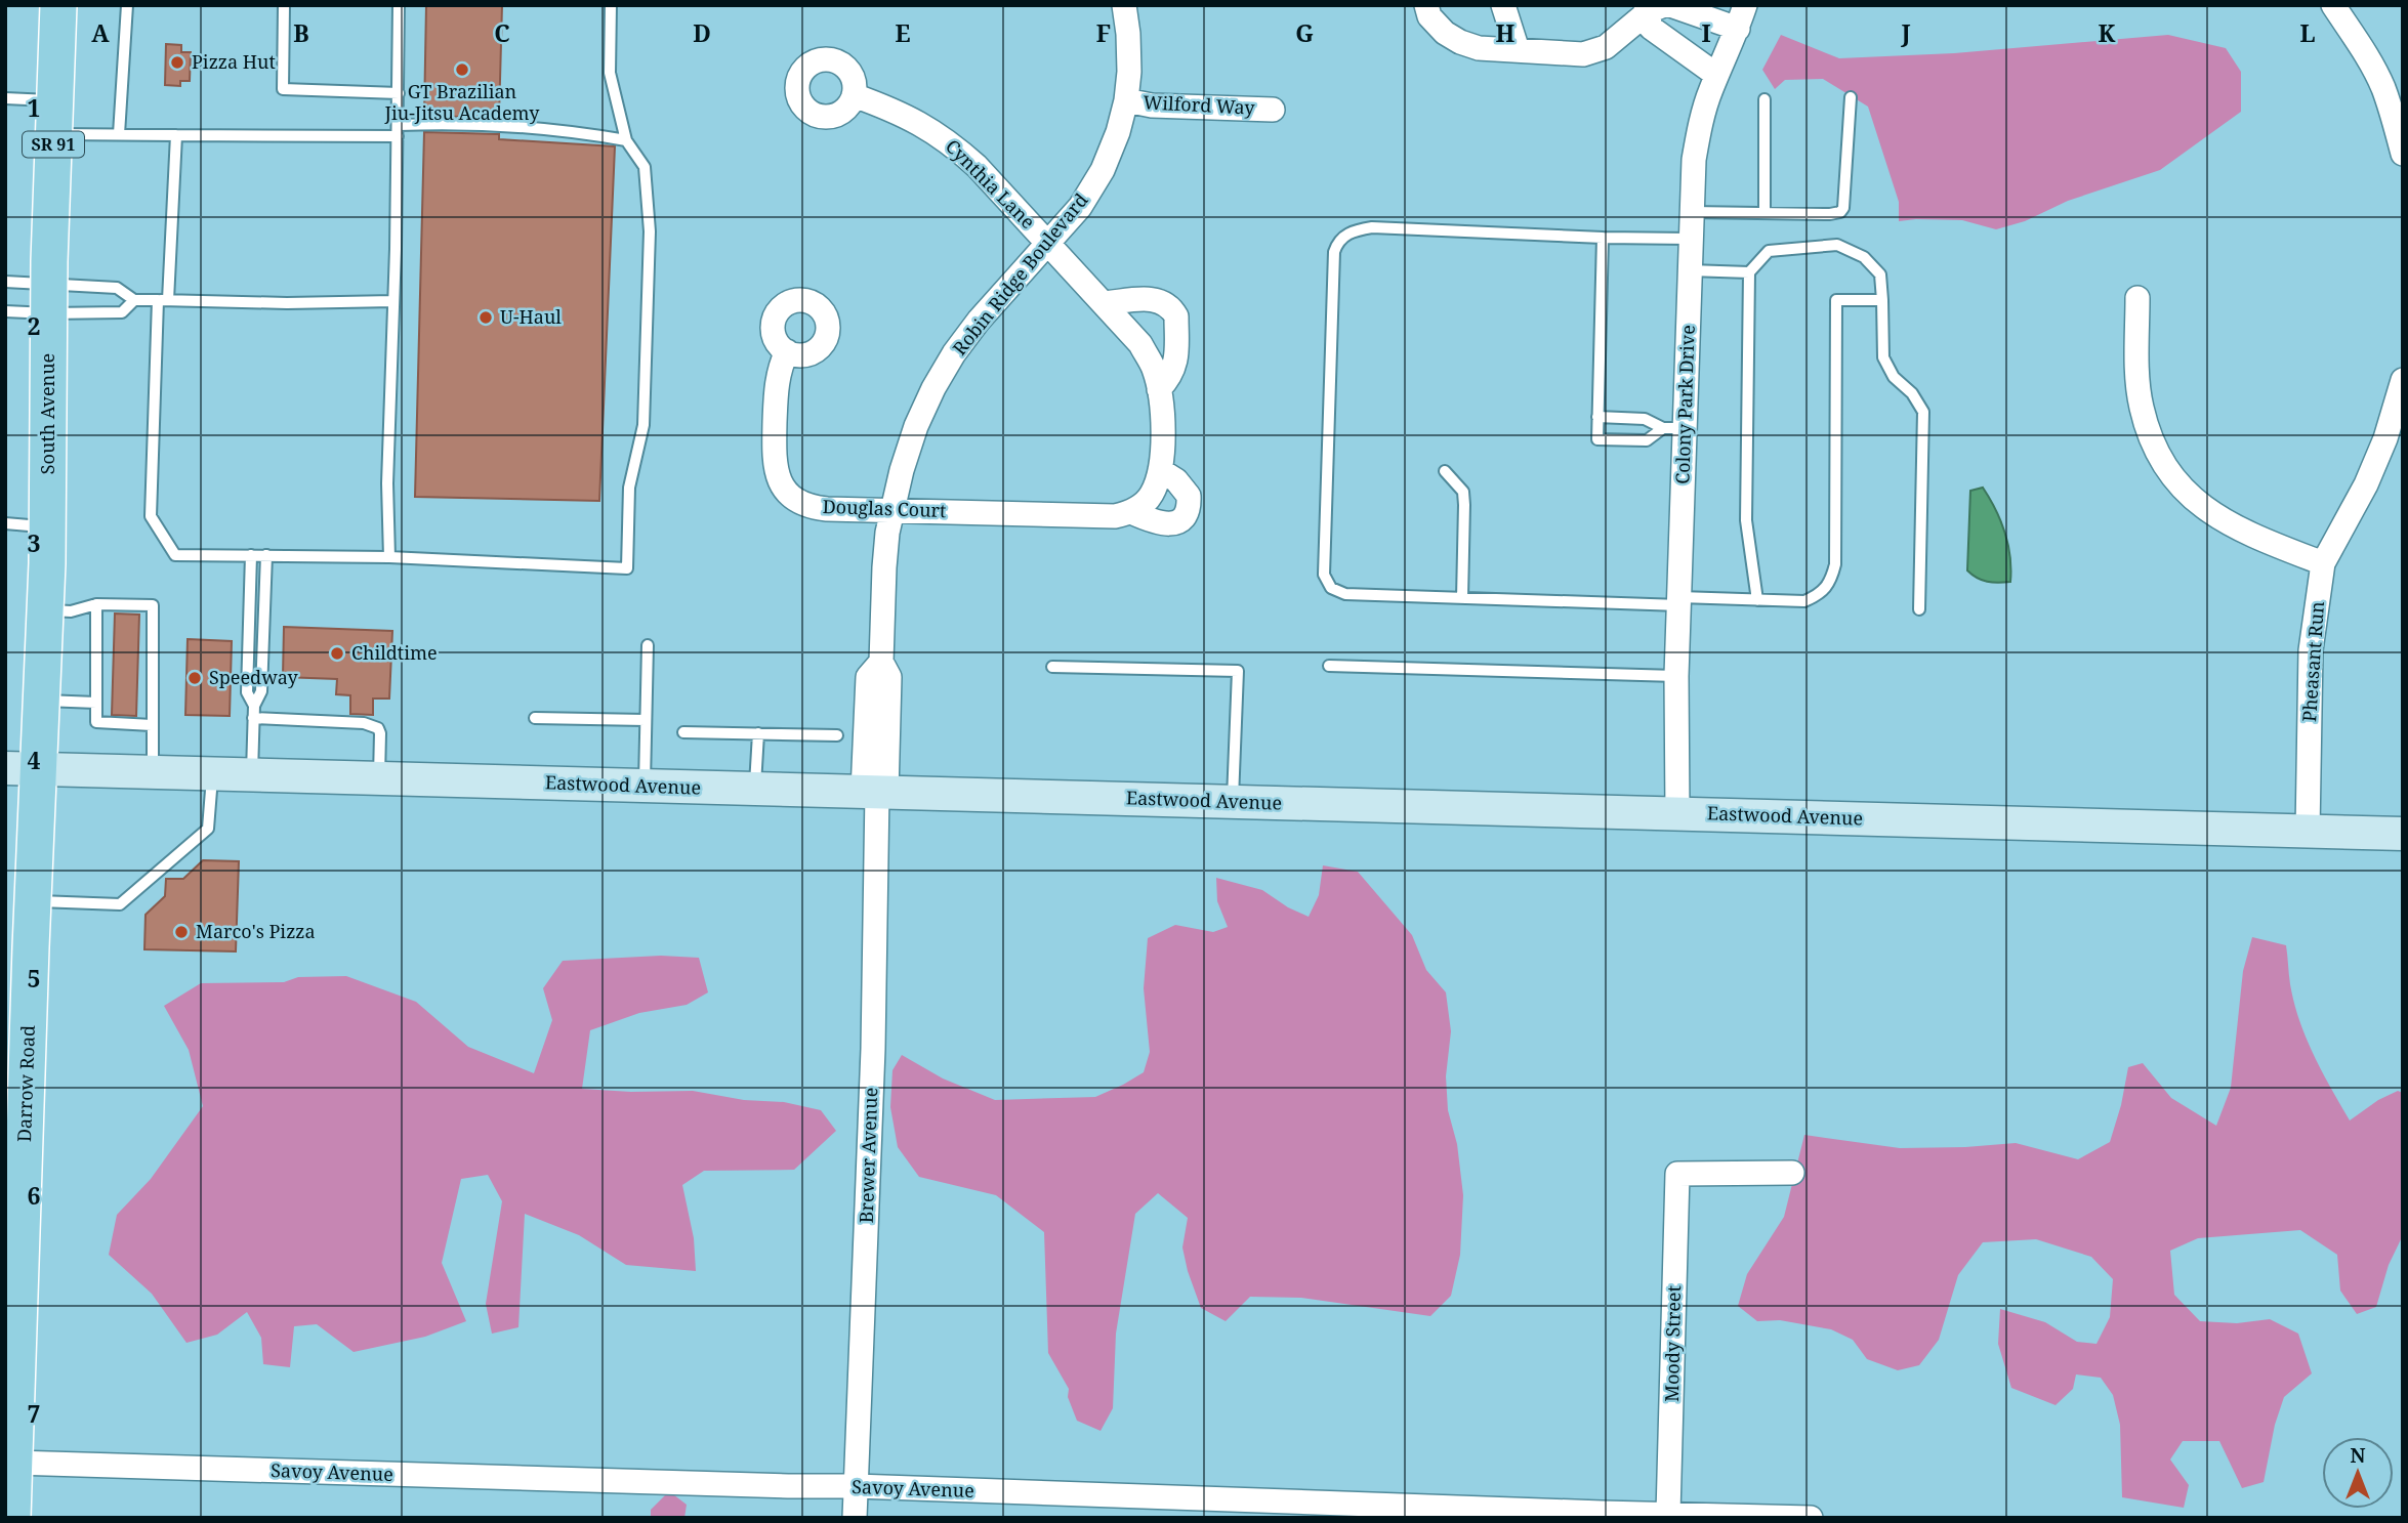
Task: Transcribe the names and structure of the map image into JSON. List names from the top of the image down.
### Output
{
  "streets": {
    "main road": ["SR 91", "South Avenue", "Darrow Road"],
    "street": [
      "Wilford Way",
      "Cynthia Lane",
      "Robin Ridge Boulevard",
      "Colony Park Drive",
      "Douglas Court",
      "Pheasant Run",
      "Eastwood Avenue",
      "Brewer Avenue",
      "Moody Street",
      "Savoy Avenue"
    ]
  },
  "crossings": [
    ["Wilford Way", "Robin Ridge Boulevard"],
    ["Cynthia Lane", "Robin Ridge Boulevard"],
    ["Cynthia Lane", "Douglas Court"],
    ["Robin Ridge Boulevard", "Douglas Court"],
    ["Robin Ridge Boulevard", "Eastwood Avenue"],
    ["Robin Ridge Boulevard", "Brewer Avenue"],
    ["Colony Park Drive", "Eastwood Avenue"],
    ["South Avenue", "Darrow Road"],
    ["Pheasant Run", "Eastwood Avenue"],
    ["Eastwood Avenue", "Darrow Road"],
    ["Eastwood Avenue", "Brewer Avenue"],
    ["Darrow Road", "Savoy Avenue"],
    ["Brewer Avenue", "Savoy Avenue"],
    ["Moody Street", "Savoy Avenue"]
  ],
  "places": [
    "Pizza Hut",
    "GT Brazilian Jiu-Jitsu Academy",
    "U-Haul",
    "Childtime",
    "Speedway",
    "Marco's Pizza"
  ],
  "north": "top",
  "grid": {
    "columns": [
      "A",
      "B",
      "C",
      "D",
      "E",
      "F",
      "G",
      "H",
      "I",
      "J",
      "K",
      "L"
    ],
    "rows": [
      "1",
      "2",
      "3",
      "4",
      "5",
      "6",
      "7"
    ]
  }
}
